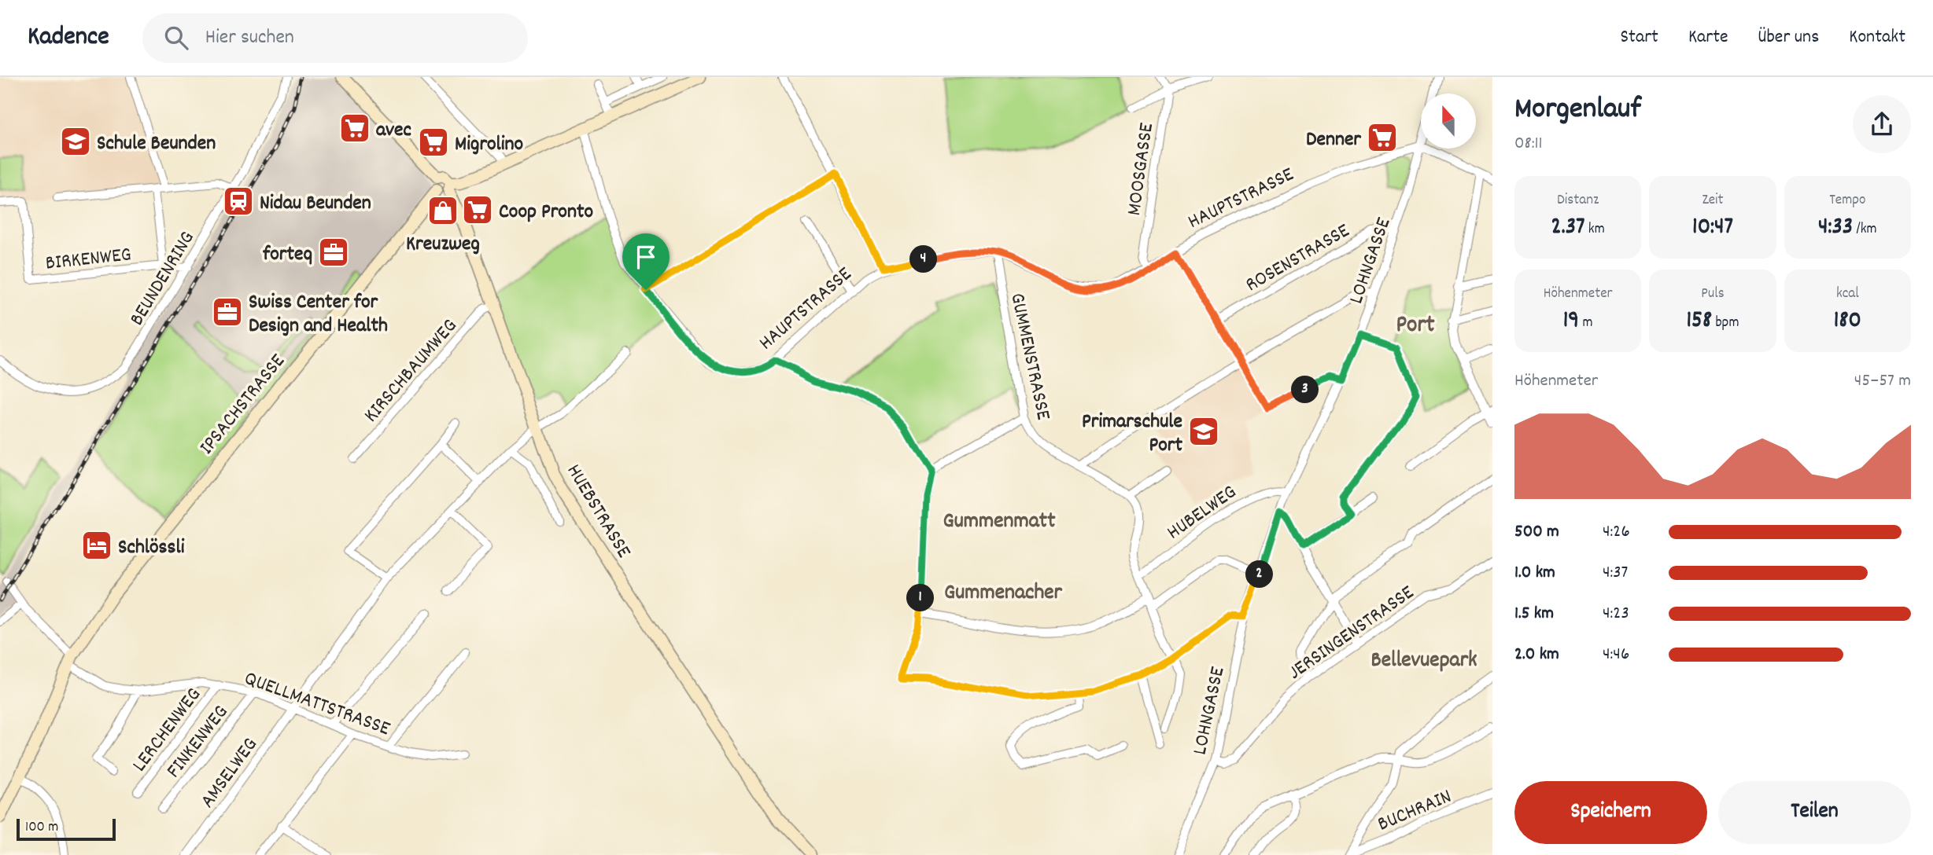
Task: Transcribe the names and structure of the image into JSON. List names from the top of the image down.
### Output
{
  "streets": {
    "main road": ["IPSACHSTRASSE", "HUEBSTRASSE"],
    "street": [
      "MOOSGASSE",
      "HAUPTSTRASSE",
      "ROSENSTRASSE",
      "BIRKENWEG",
      "LOHNGASSE",
      "BEUNDENRING",
      "GUMMENSTRASSE",
      "KIRSCHBAUMWEG",
      "HUBELWEG",
      "JERSINGENSTRASSE",
      "QUELLMATTSTRASSE",
      "LERCHENWEG",
      "FINKENWEG",
      "AMSELWEG",
      "BUCHRAIN"
    ]
  },
  "crossings": [
    ["MOOSGASSE", "HAUPTSTRASSE"],
    ["HAUPTSTRASSE", "LOHNGASSE"],
    ["HAUPTSTRASSE", "GUMMENSTRASSE"],
    ["ROSENSTRASSE", "LOHNGASSE"],
    ["BIRKENWEG", "BEUNDENRING"],
    ["LOHNGASSE", "HUBELWEG"],
    ["LOHNGASSE", "JERSINGENSTRASSE"],
    ["KIRSCHBAUMWEG", "HUEBSTRASSE"],
    ["IPSACHSTRASSE", "HUEBSTRASSE"],
    ["IPSACHSTRASSE", "QUELLMATTSTRASSE"],
    ["HUEBSTRASSE", "AMSELWEG"],
    ["QUELLMATTSTRASSE", "LERCHENWEG"],
    ["QUELLMATTSTRASSE", "FINKENWEG"],
    ["QUELLMATTSTRASSE", "AMSELWEG"]
  ],
  "districts": [
    "Port",
    "Gummenmatt",
    "Gummenacher",
    "Bellevuepark"
  ],
  "places": {
    "supermarket": [
      "avec",
      "Denner",
      "Migrolino",
      "Coop Pronto"
    ],
    "school or university": ["Schule Beunden", "Primarschule Port"],
    "station": ["Nidau Beunden"],
    "shop": ["Kreuzweg"],
    "office": ["forteq", "Swiss Center for Design and Health"],
    "hotel": ["Schlössli"]
  },
  "scale_bar": "100 m",
  "north": "top",
  "page": {
    "header": "Kadence",
    "search": "Hier suchen",
    "nav": [
      "Start",
      "Karte",
      "Über uns",
      "Kontakt"
    ],
    "heading": ["Morgenlauf", "08:11"],
    "stats": [
      ["Distanz", "2.37 km"],
      ["Zeit", "10:47"],
      ["Tempo", "4:33 /km"],
      ["Höhenmeter", "19 m"],
      ["Puls", "158 bpm"],
      ["kcal", "180"]
    ],
    "pins": [
      "4",
      "3",
      "2",
      "1"
    ],
    "chart": ["Höhenmeter", "45–57 m"],
    "list": [
      {
        "name": "500 m",
        "note": "4:26"
      },
      {
        "name": "1.0 km",
        "note": "4:37"
      },
      {
        "name": "1.5 km",
        "note": "4:23"
      },
      {
        "name": "2.0 km",
        "note": "4:46"
      }
    ],
    "buttons": ["Speichern", "Teilen"],
    "scale": "100 m"
  }
}
